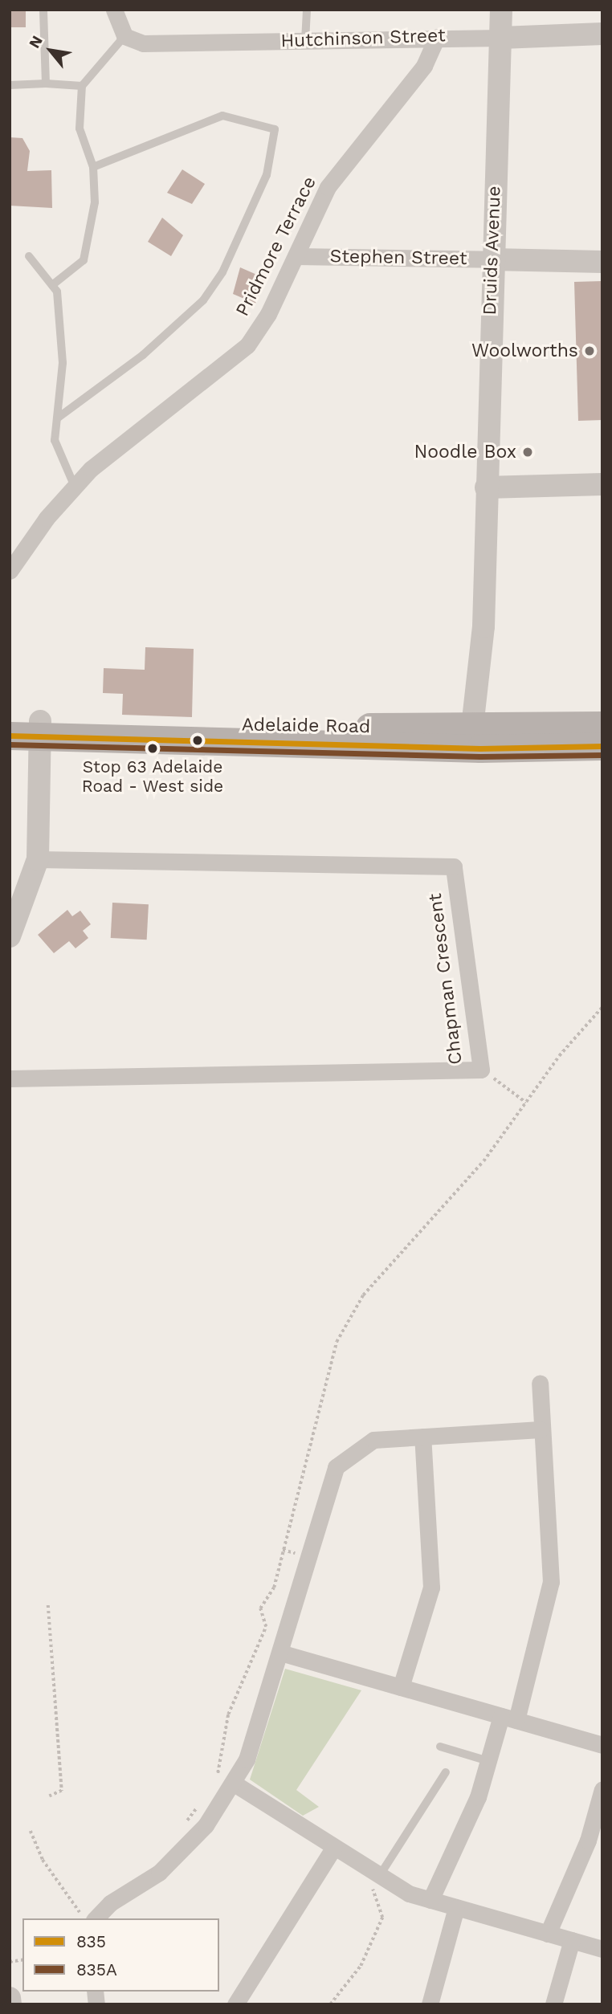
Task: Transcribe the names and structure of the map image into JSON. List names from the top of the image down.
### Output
{
  "streets": {
    "main road": ["Adelaide Road"],
    "street": [
      "Hutchinson Street",
      "Pridmore Terrace",
      "Druids Avenue",
      "Stephen Street",
      "Chapman Crescent"
    ]
  },
  "crossings": [
    ["Hutchinson Street", "Pridmore Terrace"],
    ["Hutchinson Street", "Druids Avenue"],
    ["Pridmore Terrace", "Stephen Street"],
    ["Druids Avenue", "Stephen Street"],
    ["Druids Avenue", "Adelaide Road"]
  ],
  "places": ["Woolworths", "Noodle Box", "Stop 63 Adelaide Road - West side"],
  "lines": ["transit line 835", "transit line 835A"],
  "legend": ["835", "835A"],
  "north": "top left"
}
